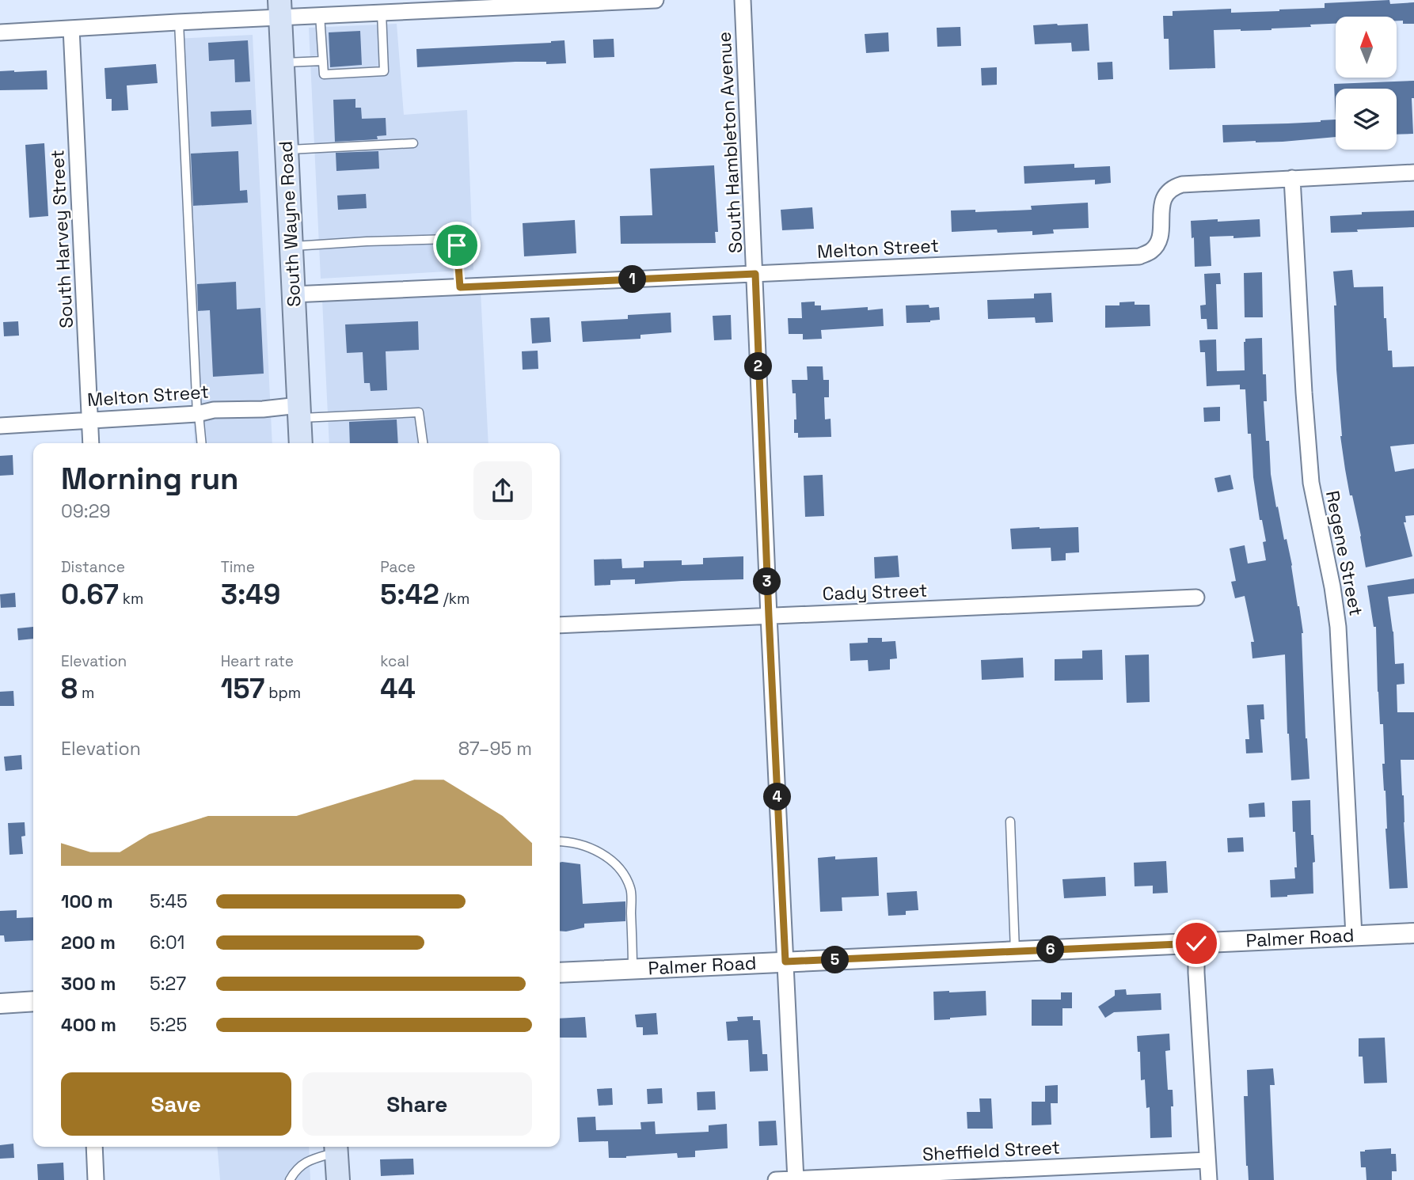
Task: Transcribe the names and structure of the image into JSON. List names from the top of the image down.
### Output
{
  "streets": {
    "main road": ["South Wayne Road"],
    "street": [
      "South Hambleton Avenue",
      "South Harvey Street",
      "Melton Street",
      "Regene Street",
      "Cady Street",
      "Palmer Road",
      "Sheffield Street"
    ]
  },
  "crossings": [
    ["South Hambleton Avenue", "Melton Street"],
    ["South Hambleton Avenue", "Cady Street"],
    ["South Hambleton Avenue", "Palmer Road"],
    ["South Hambleton Avenue", "Sheffield Street"],
    ["South Wayne Road", "Melton Street"],
    ["South Harvey Street", "Melton Street"],
    ["Melton Street", "Regene Street"],
    ["Regene Street", "Palmer Road"]
  ],
  "north": "top",
  "page": {
    "pins": [
      "1",
      "2",
      "3",
      "4",
      "6",
      "5"
    ],
    "heading": ["Morning run", "09:29"],
    "stats": [
      ["Distance", "0.67 km"],
      ["Time", "3:49"],
      ["Pace", "5:42 /km"],
      ["Elevation", "8 m"],
      ["Heart rate", "157 bpm"],
      ["kcal", "44"]
    ],
    "chart": ["Elevation", "87–95 m"],
    "list": [
      {
        "name": "100 m",
        "note": "5:45"
      },
      {
        "name": "200 m",
        "note": "6:01"
      },
      {
        "name": "300 m",
        "note": "5:27"
      },
      {
        "name": "400 m",
        "note": "5:25"
      }
    ],
    "buttons": ["Save", "Share"]
  }
}
